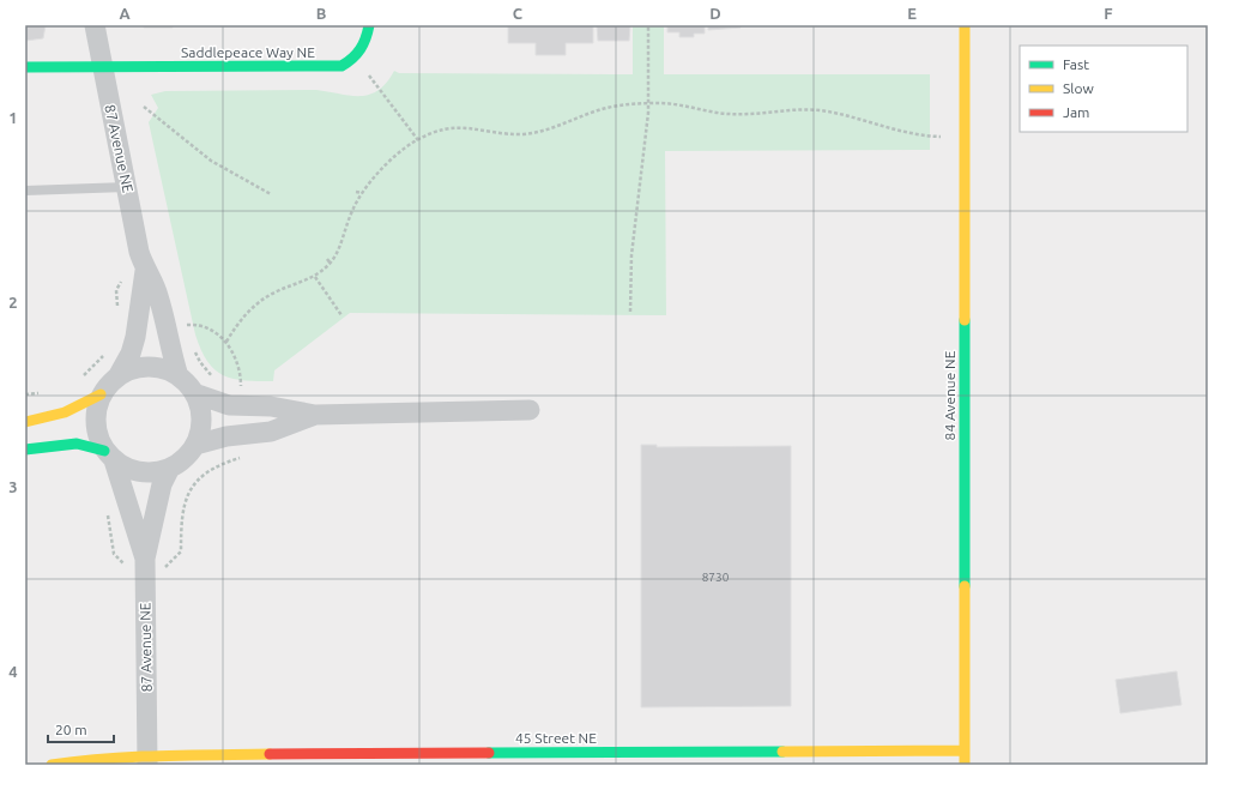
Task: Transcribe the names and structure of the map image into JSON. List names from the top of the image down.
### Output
{
  "streets": {
    "street": [
      "Saddlepeace Way NE",
      "87 Avenue NE",
      "84 Avenue NE",
      "45 Street NE"
    ]
  },
  "crossings": [
    ["Saddlepeace Way NE", "87 Avenue NE"],
    ["87 Avenue NE", "45 Street NE"],
    ["84 Avenue NE", "45 Street NE"]
  ],
  "house_numbers": ["8730"],
  "legend": ["Fast", "Slow", "Jam"],
  "scale_bar": "20 m",
  "grid": {
    "columns": [
      "A",
      "B",
      "C",
      "D",
      "E",
      "F"
    ],
    "rows": [
      "1",
      "2",
      "3",
      "4"
    ]
  }
}
